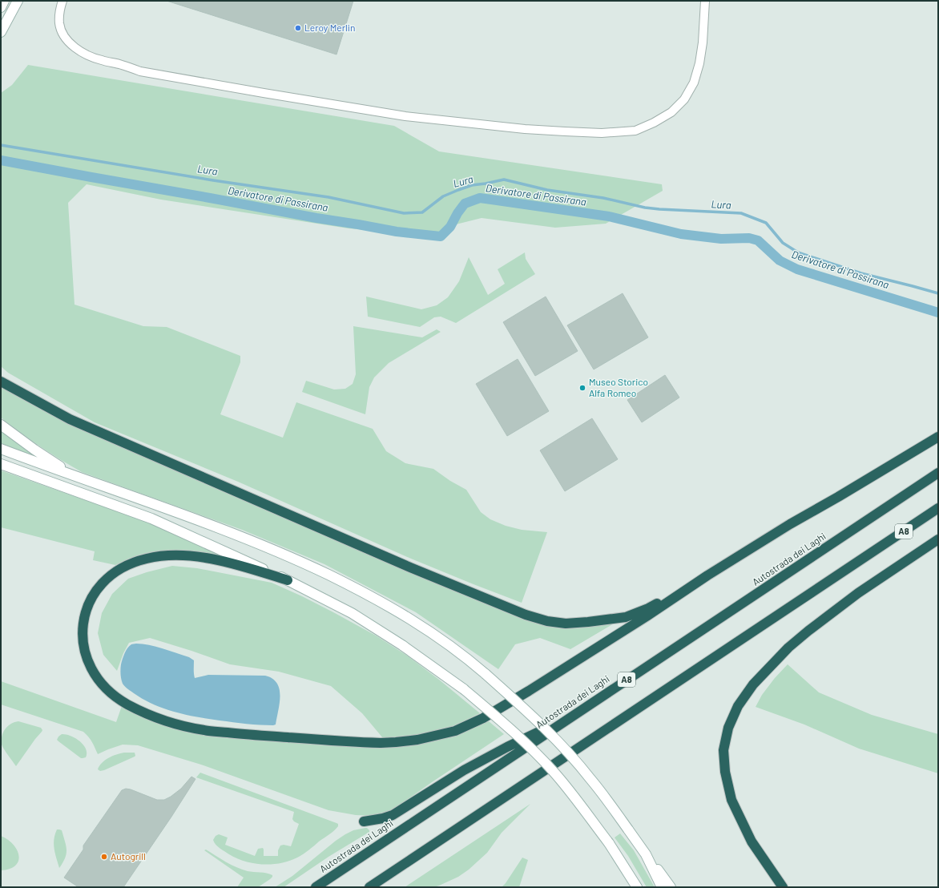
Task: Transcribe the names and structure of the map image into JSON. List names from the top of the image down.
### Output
{
  "streets": {
    "highway": ["A8", "Autostrada dei Laghi"]
  },
  "water": ["Lura", "Derivatore di Passirana"],
  "places": ["Leroy Merlin", "Museo Storico Alfa Romeo", "Autogrill"]
}
